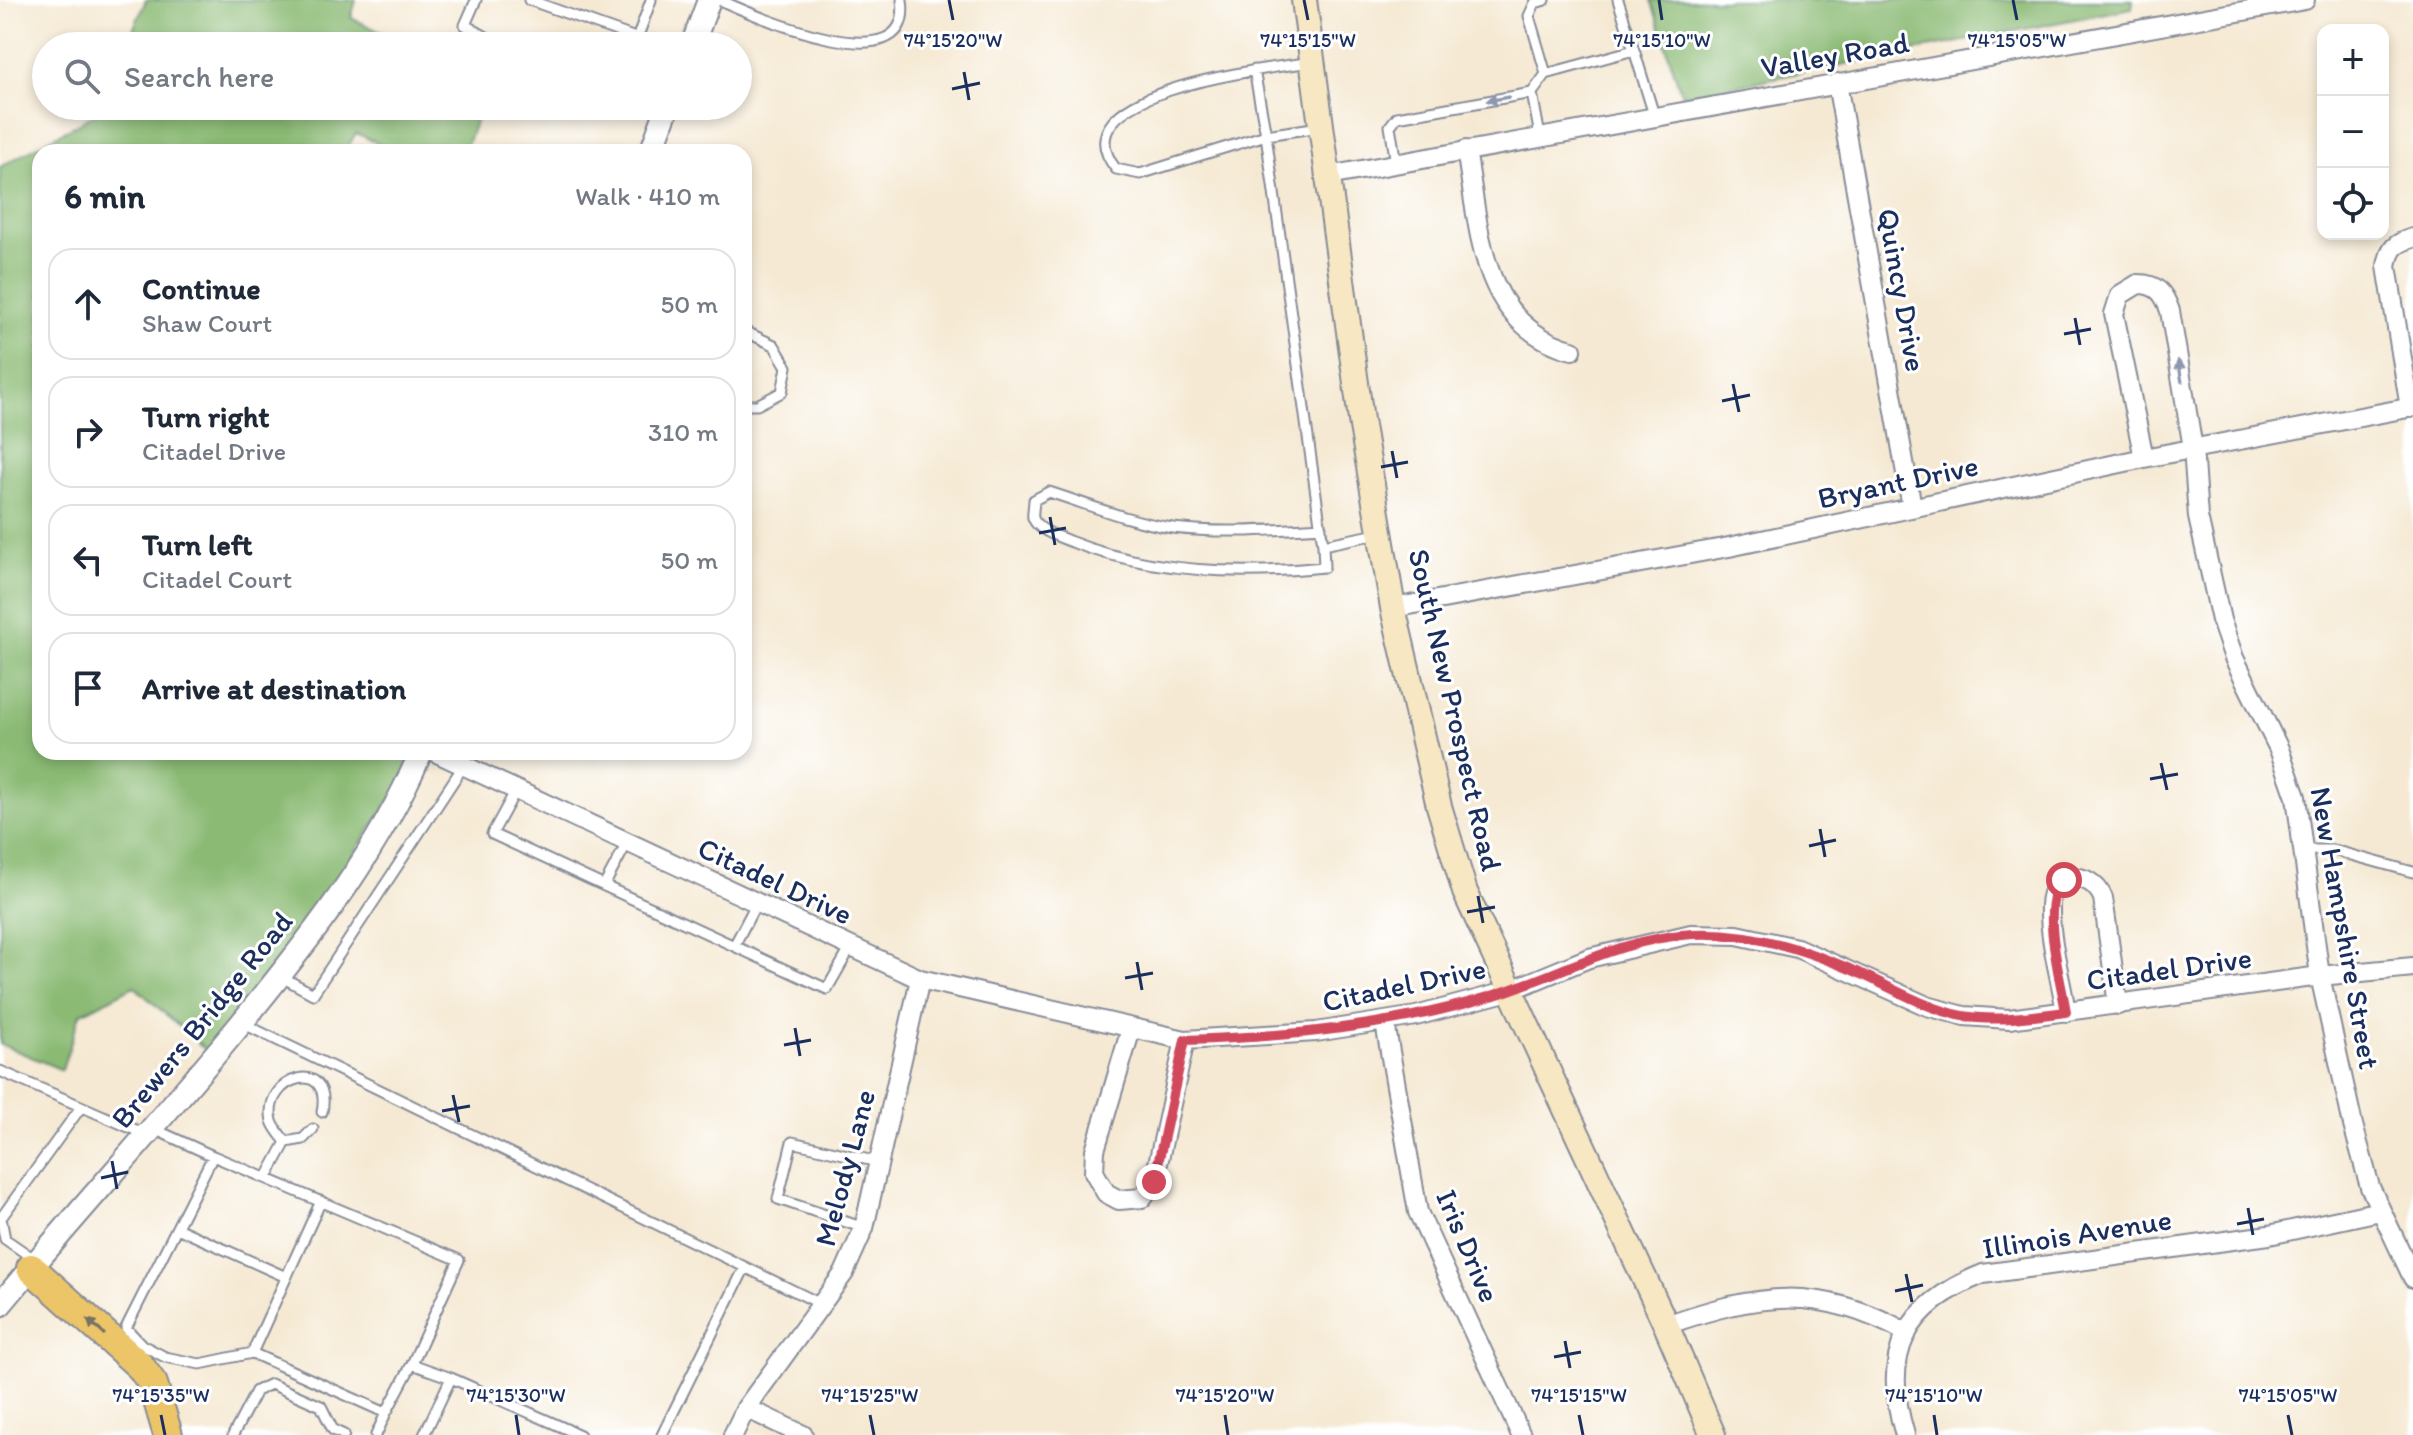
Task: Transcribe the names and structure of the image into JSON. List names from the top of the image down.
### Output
{
  "streets": {
    "main road": ["South New Prospect Road"],
    "street": [
      "Valley Road",
      "Quincy Drive",
      "Bryant Drive",
      "Citadel Drive",
      "New Hampshire Street",
      "Brewers Bridge Road",
      "Melody Lane",
      "Illinois Avenue",
      "Iris Drive"
    ]
  },
  "crossings": [
    ["Valley Road", "Quincy Drive"],
    ["Valley Road", "South New Prospect Road"],
    ["Quincy Drive", "Bryant Drive"],
    ["Bryant Drive", "South New Prospect Road"],
    ["Bryant Drive", "New Hampshire Street"],
    ["South New Prospect Road", "Citadel Drive"],
    ["Citadel Drive", "New Hampshire Street"],
    ["Citadel Drive", "Melody Lane"],
    ["Citadel Drive", "Iris Drive"],
    ["New Hampshire Street", "Illinois Avenue"]
  ],
  "page": {
    "map_buttons": ["+", "−"],
    "search": "Search here",
    "heading": ["6 min", "Walk · 410 m"],
    "list": [
      ["Continue", "Shaw Court", "50 m"],
      ["Turn right", "Citadel Drive", "310 m"],
      ["Turn left", "Citadel Court", "50 m"],
      "Arrive at destination"
    ]
  },
  "coordinates": [
    "74°15'20\"W",
    "74°15'15\"W",
    "74°15'10\"W",
    "74°15'05\"W",
    "74°15'35\"W",
    "74°15'30\"W",
    "74°15'25\"W"
  ]
}
